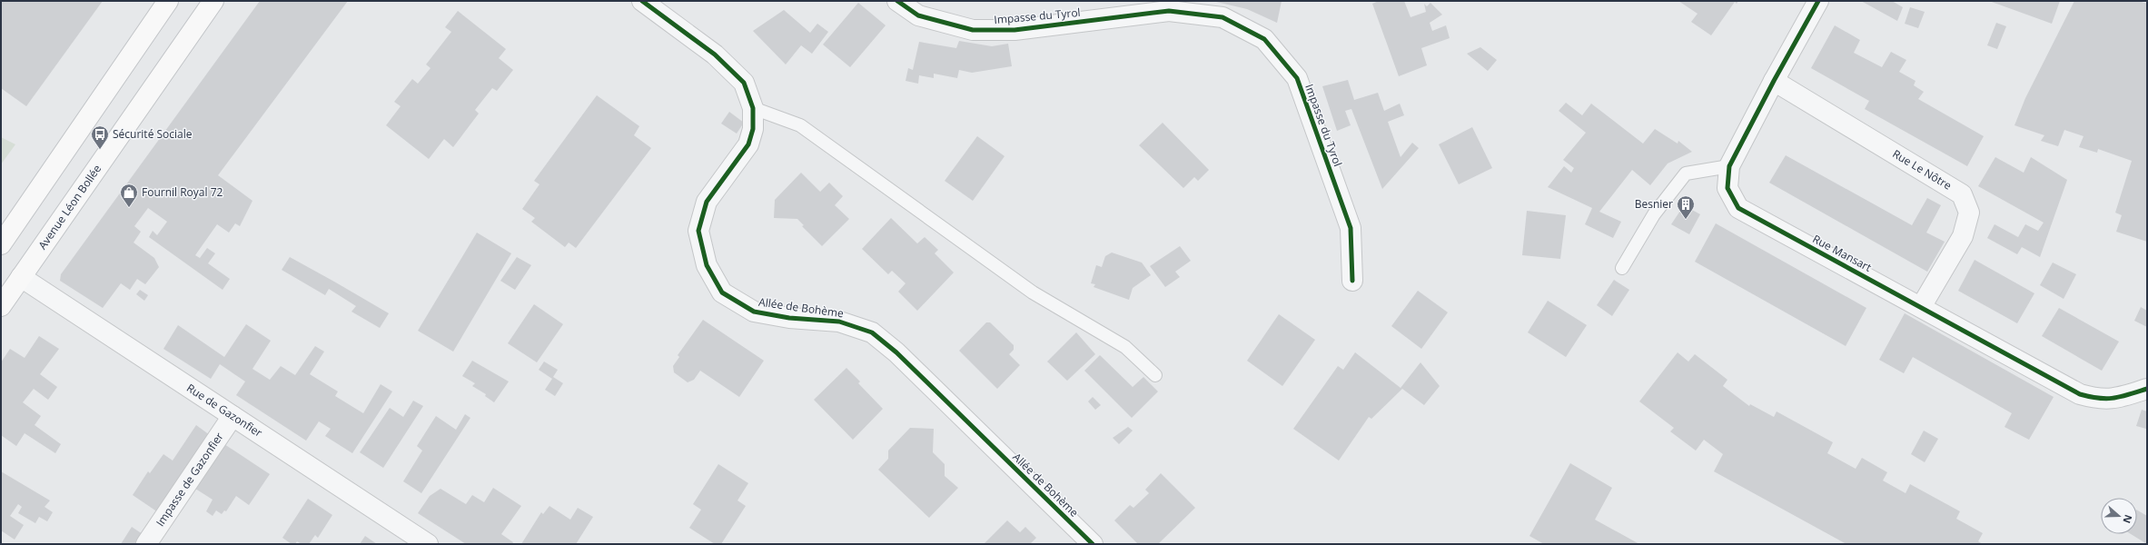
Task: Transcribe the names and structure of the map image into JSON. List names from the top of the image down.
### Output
{
  "streets": {
    "main road": ["Avenue Léon Bollée"],
    "street": [
      "Impasse du Tyrol",
      "Rue Le Nôtre",
      "Rue Mansart",
      "Allée de Bohème",
      "Rue de Gazonfier",
      "Impasse de Gazonfier"
    ]
  },
  "crossings": [
    ["Rue Le Nôtre", "Rue Mansart"],
    ["Avenue Léon Bollée", "Rue de Gazonfier"],
    ["Rue de Gazonfier", "Impasse de Gazonfier"]
  ],
  "places": {
    "bus stop": ["Sécurité Sociale"],
    "shop": ["Fournil Royal 72"],
    "building": ["Besnier"]
  },
  "north": "right"
}
